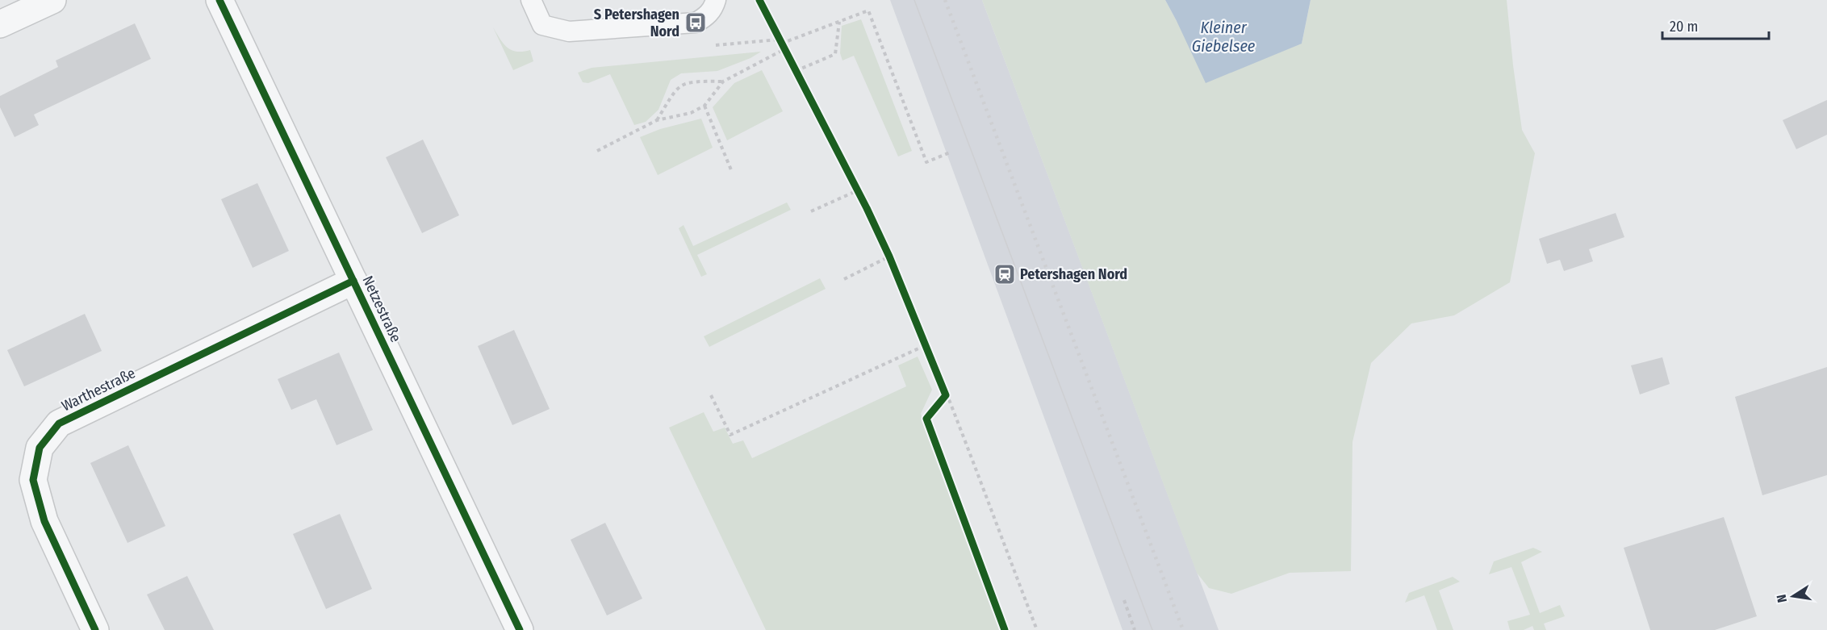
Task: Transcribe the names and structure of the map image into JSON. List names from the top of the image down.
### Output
{
  "streets": {
    "street": ["Netzestraße", "Warthestraße"]
  },
  "crossings": [
    ["Netzestraße", "Warthestraße"]
  ],
  "water": ["Kleiner Giebelsee"],
  "places": {
    "bus stop": ["S Petershagen Nord"],
    "station": ["Petershagen Nord"]
  },
  "scale_bar": "20 m",
  "north": "left"
}
